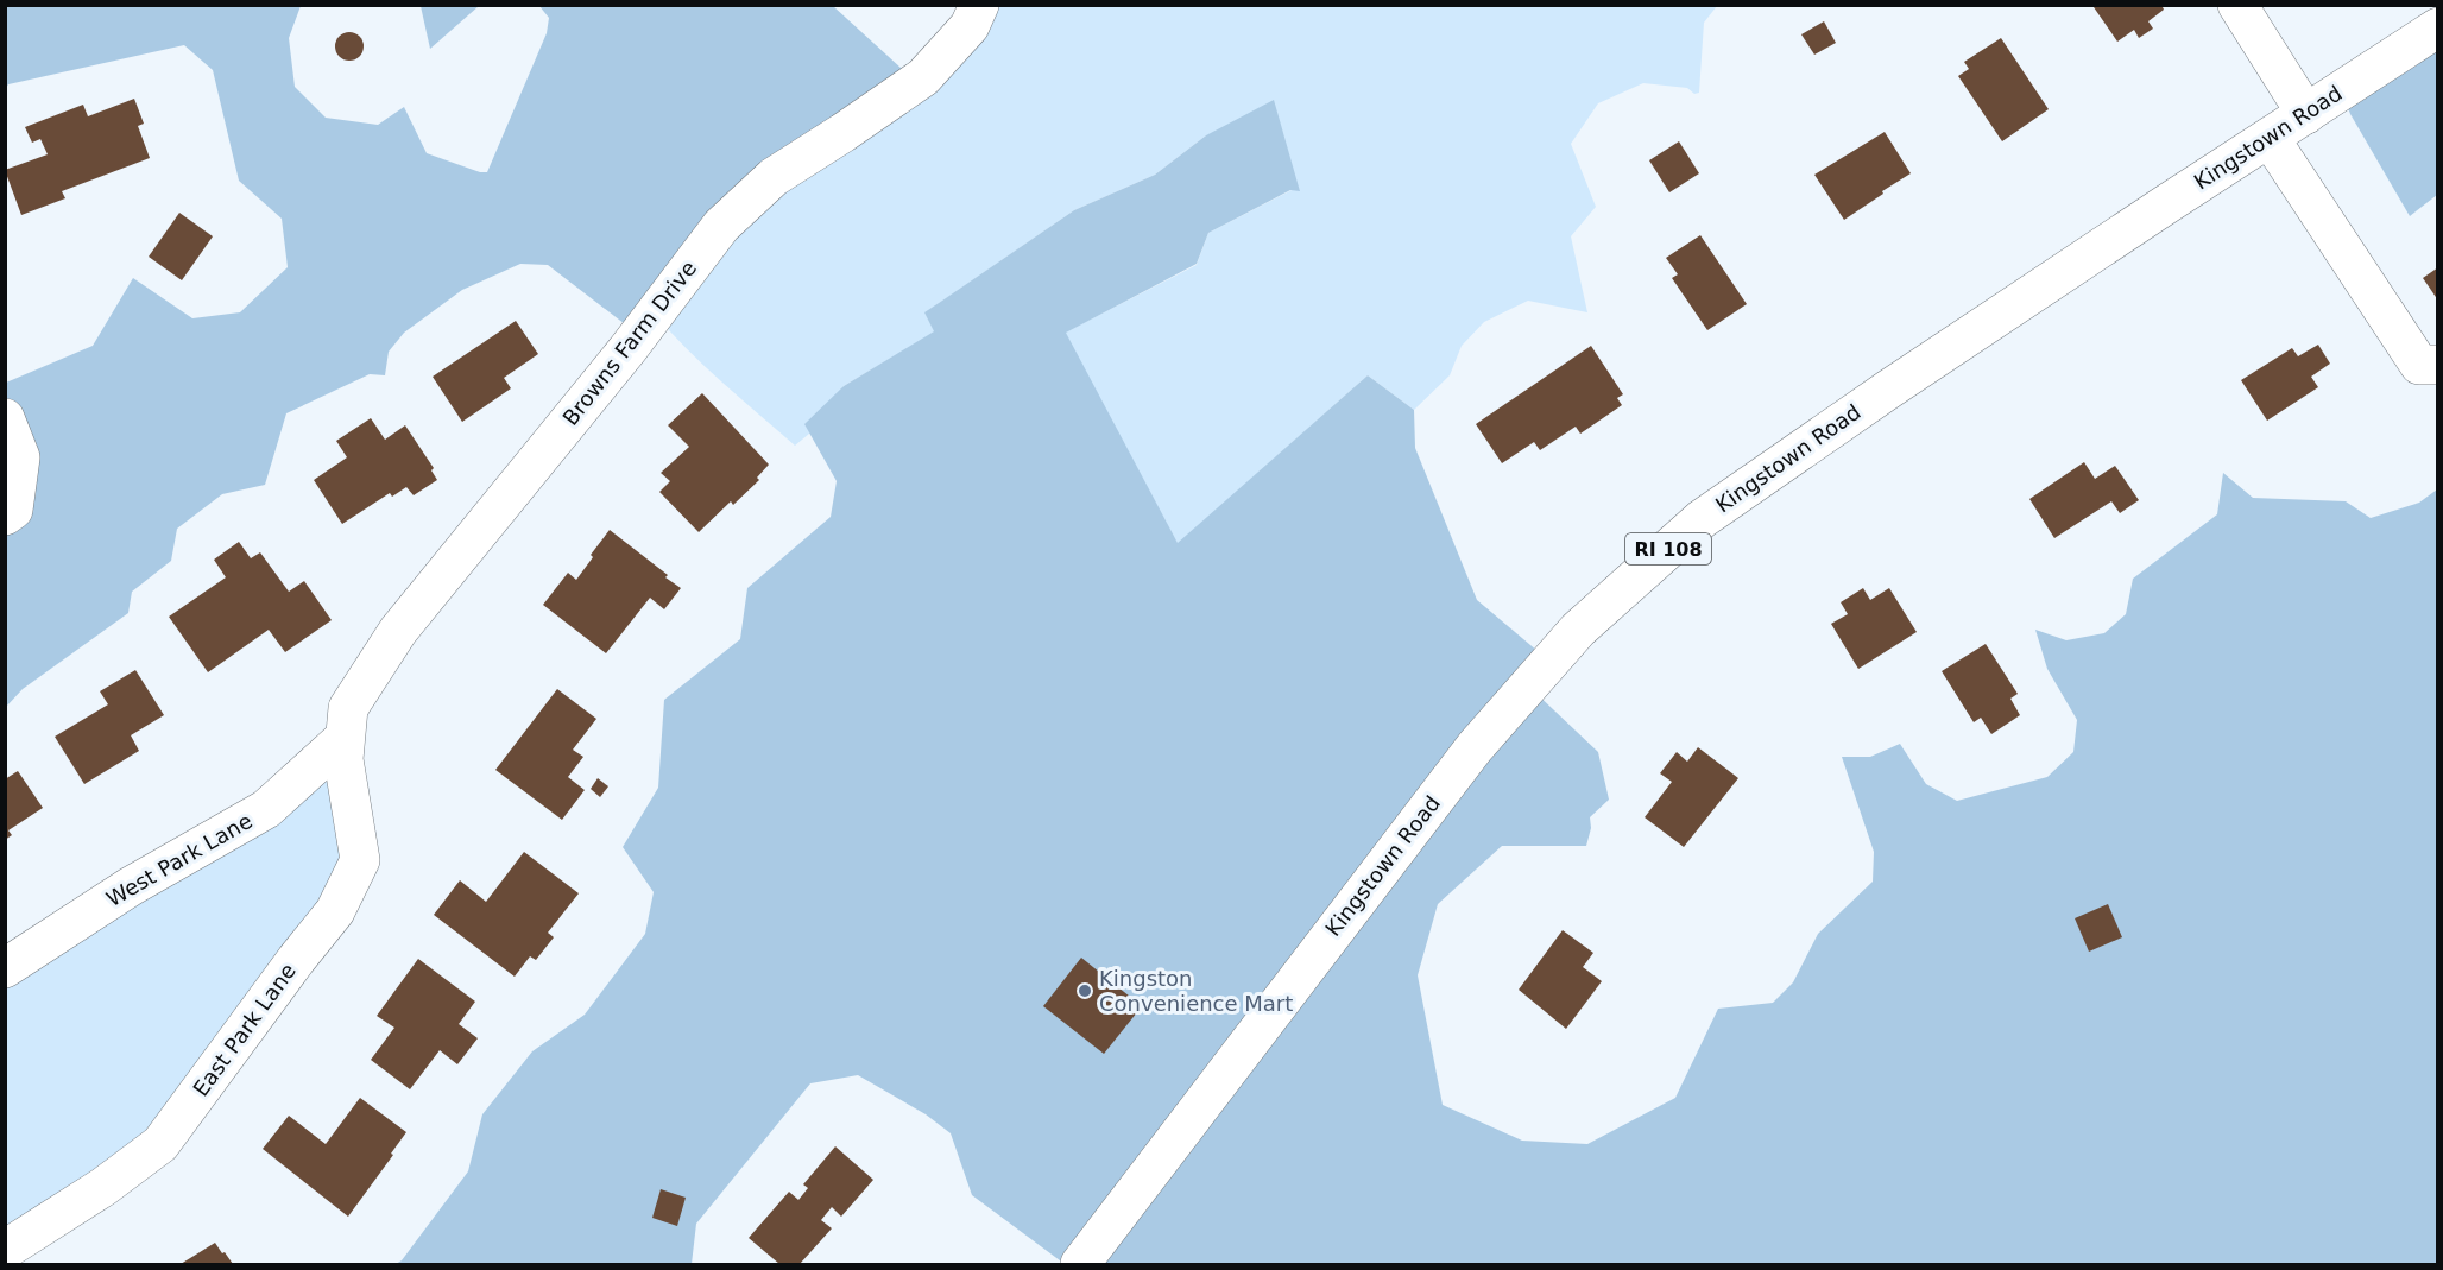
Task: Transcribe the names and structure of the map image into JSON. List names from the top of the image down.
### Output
{
  "streets": {
    "street": [
      "Kingstown Road",
      "Browns Farm Drive",
      "RI 108",
      "West Park Lane",
      "East Park Lane"
    ]
  },
  "crossings": [
    ["Browns Farm Drive", "West Park Lane"],
    ["Browns Farm Drive", "East Park Lane"],
    ["West Park Lane", "East Park Lane"]
  ],
  "places": ["Kingston Convenience Mart"]
}
